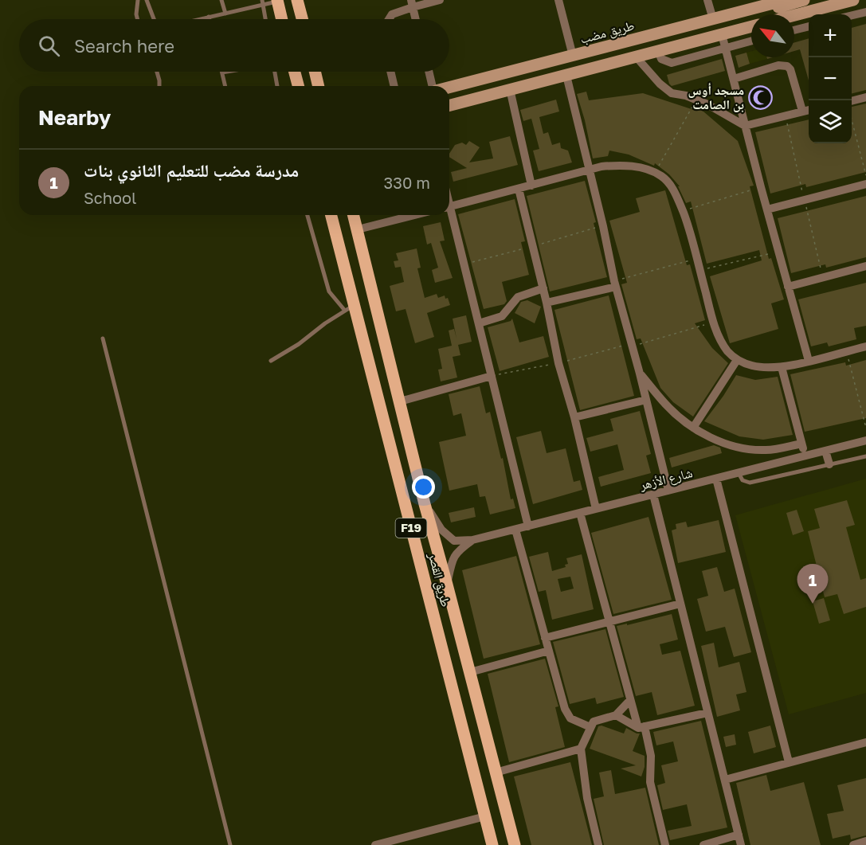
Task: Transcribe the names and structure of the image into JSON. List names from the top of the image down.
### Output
{
  "streets": {
    "main road": ["طريق مضب", "F19", "طريق القصر"],
    "street": ["شارع الأزهر"]
  },
  "crossings": [
    ["شارع الأزهر", "طريق القصر"]
  ],
  "places": {
    "mosque": ["مسجد أوس بن الصامت"]
  },
  "north": "top left",
  "page": {
    "map_buttons": ["+", "−"],
    "search": "Search here",
    "heading": "Nearby",
    "list": [
      {
        "mark": "1",
        "name": "مدرسة مضب للتعليم الثانوي بنات",
        "note": "School",
        "value": "330 m"
      }
    ],
    "pins": "1"
  }
}
